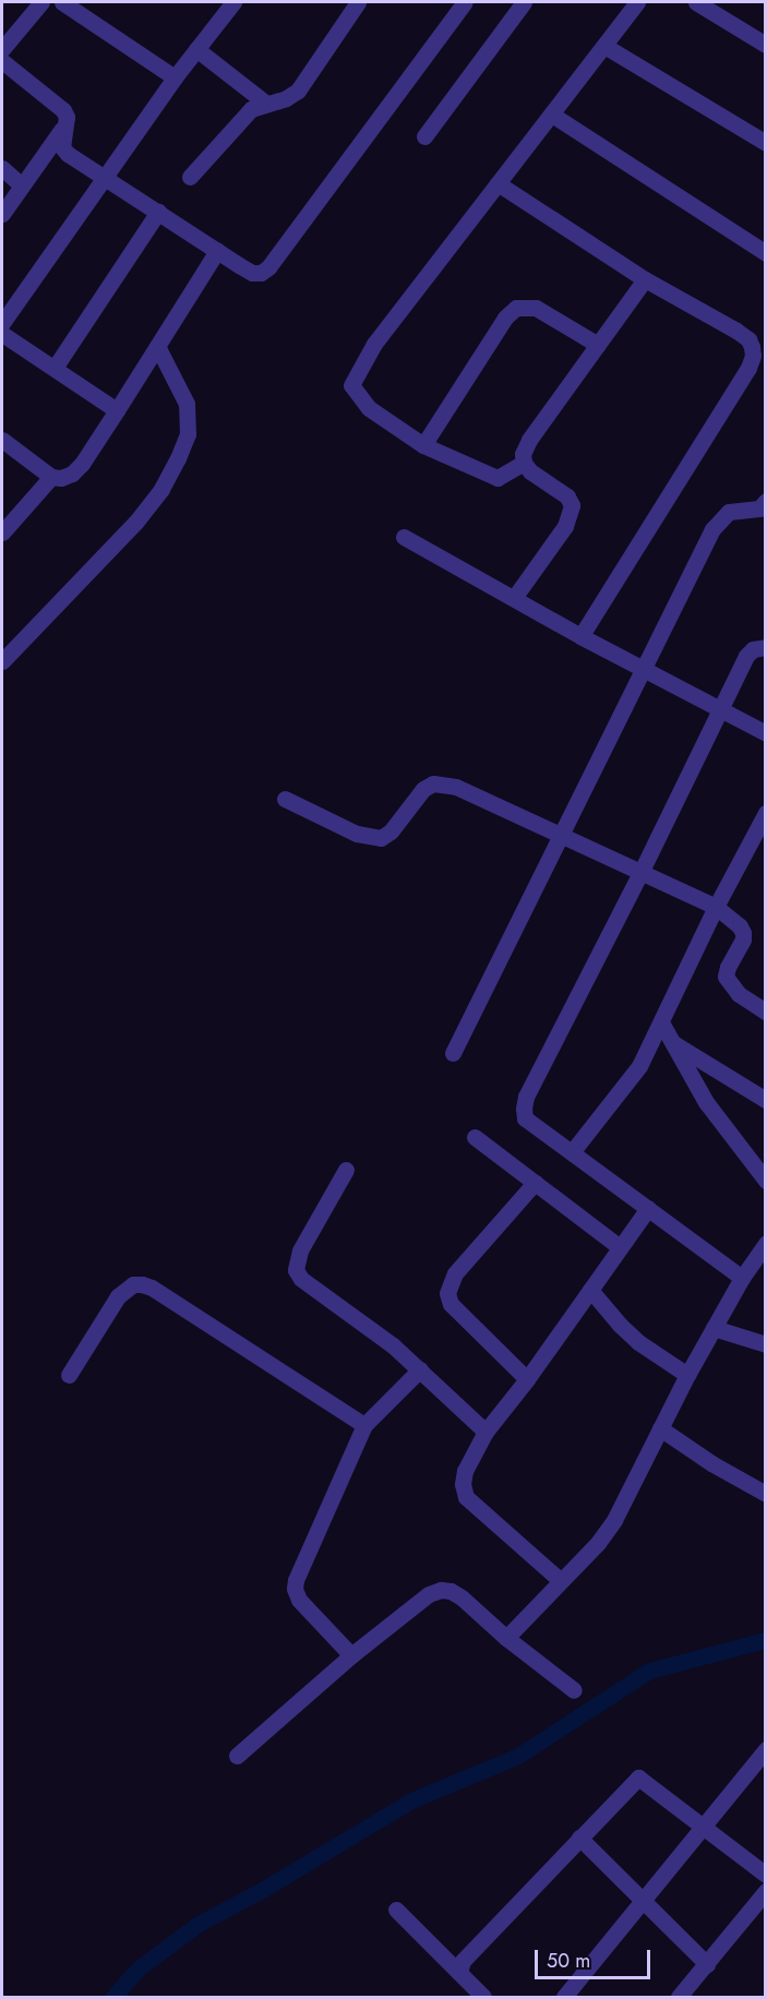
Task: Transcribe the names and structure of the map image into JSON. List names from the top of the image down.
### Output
{
  "scale_bar": "50 m"
}
